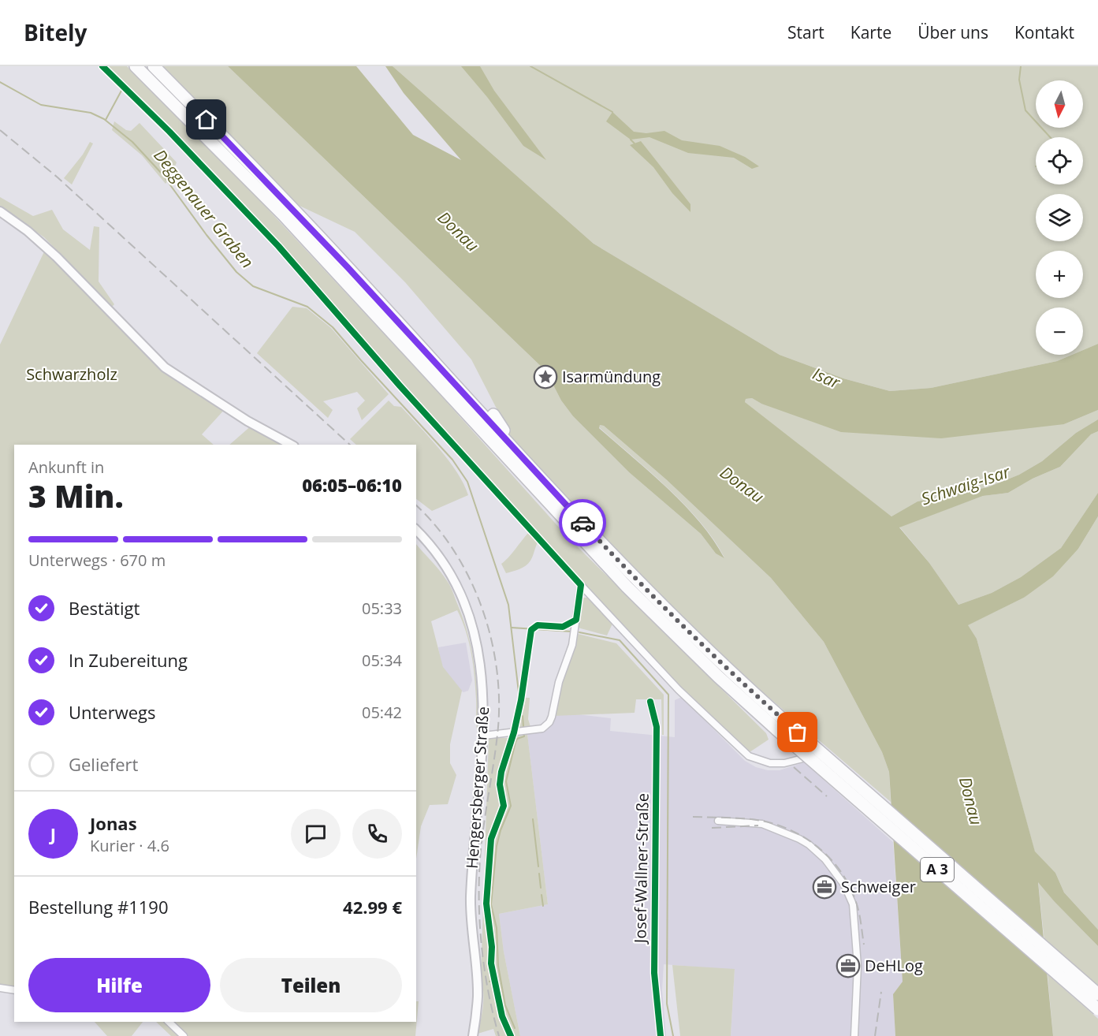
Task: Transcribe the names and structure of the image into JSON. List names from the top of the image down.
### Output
{
  "streets": {
    "highway": ["A 3"],
    "main road": ["Hengersberger Straße"],
    "street": ["Josef-Wallner-Straße"]
  },
  "water": [
    "Deggenauer Graben",
    "Donau",
    "Isar",
    "Schwaig-Isar"
  ],
  "parks": ["Schwarzholz"],
  "places": {
    "place": ["Isarmündung"],
    "office": ["Schweiger", "DeHLog"]
  },
  "north": "bottom",
  "page": {
    "header": "Bitely",
    "nav": [
      "Start",
      "Karte",
      "Über uns",
      "Kontakt"
    ],
    "map_buttons": ["+", "−"],
    "heading": ["3 Min.", "Ankunft in", "06:05–06:10"],
    "panel": [
      "Jonas",
      "Kurier · 4.6",
      "Bestellung #1190",
      "42.99 €"
    ],
    "bar": "Unterwegs · 670 m",
    "list": [
      ["Bestätigt", "05:33"],
      ["In Zubereitung", "05:34"],
      ["Unterwegs", "05:42"],
      "Geliefert"
    ],
    "round": "J",
    "buttons": ["Hilfe", "Teilen"]
  }
}
